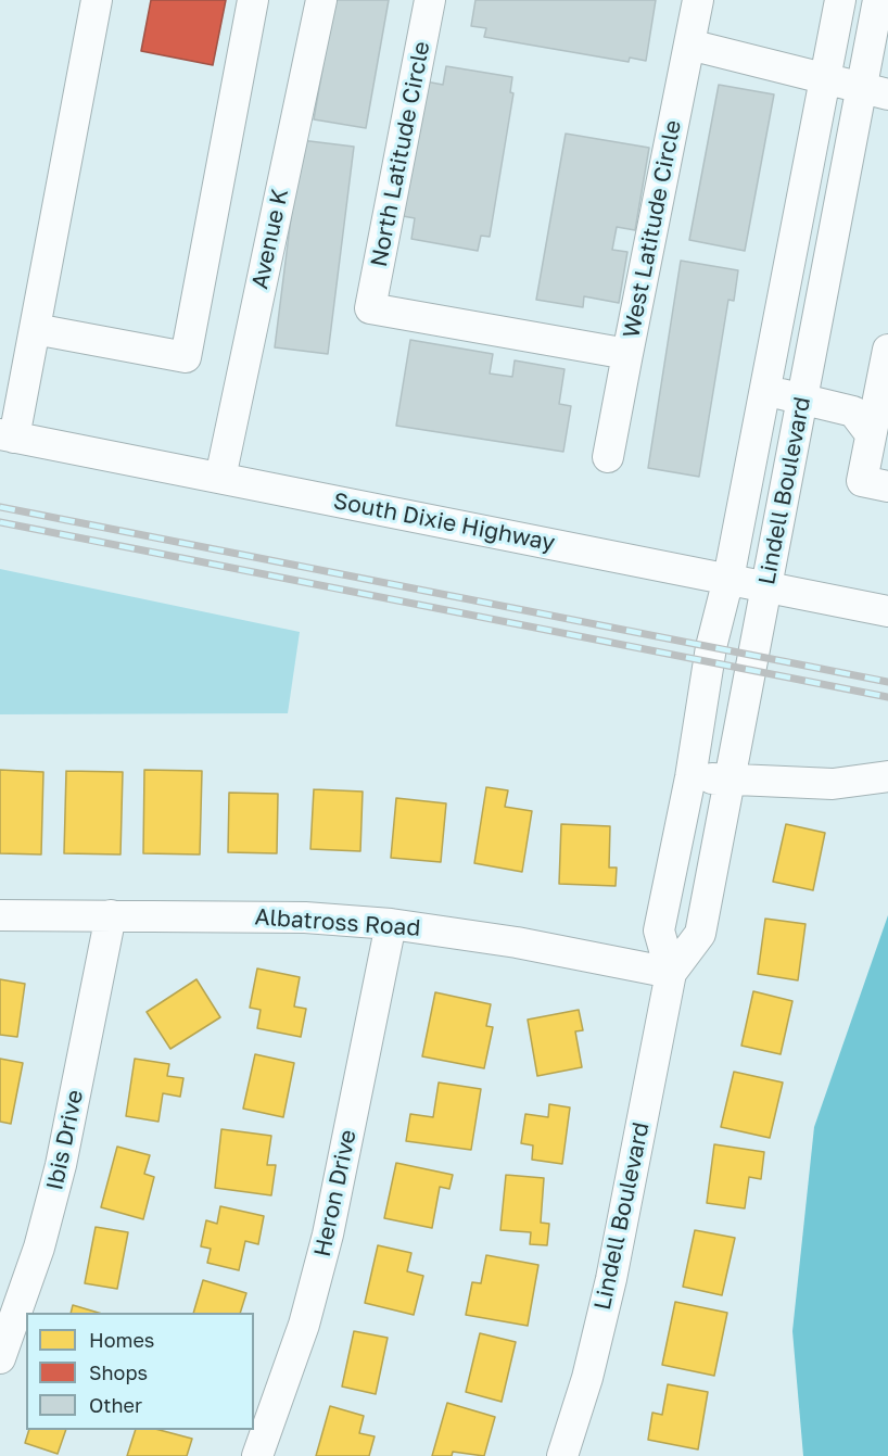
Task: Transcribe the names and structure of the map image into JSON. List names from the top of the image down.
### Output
{
  "streets": {
    "street": [
      "North Latitude Circle",
      "West Latitude Circle",
      "Avenue K",
      "Lindell Boulevard",
      "South Dixie Highway",
      "Albatross Road",
      "Ibis Drive",
      "Heron Drive"
    ]
  },
  "crossings": [
    ["North Latitude Circle", "West Latitude Circle"],
    ["Avenue K", "South Dixie Highway"],
    ["Lindell Boulevard", "South Dixie Highway"],
    ["Lindell Boulevard", "Albatross Road"],
    ["Albatross Road", "Ibis Drive"],
    ["Albatross Road", "Heron Drive"]
  ],
  "legend": ["Homes", "Shops", "Other"]
}
